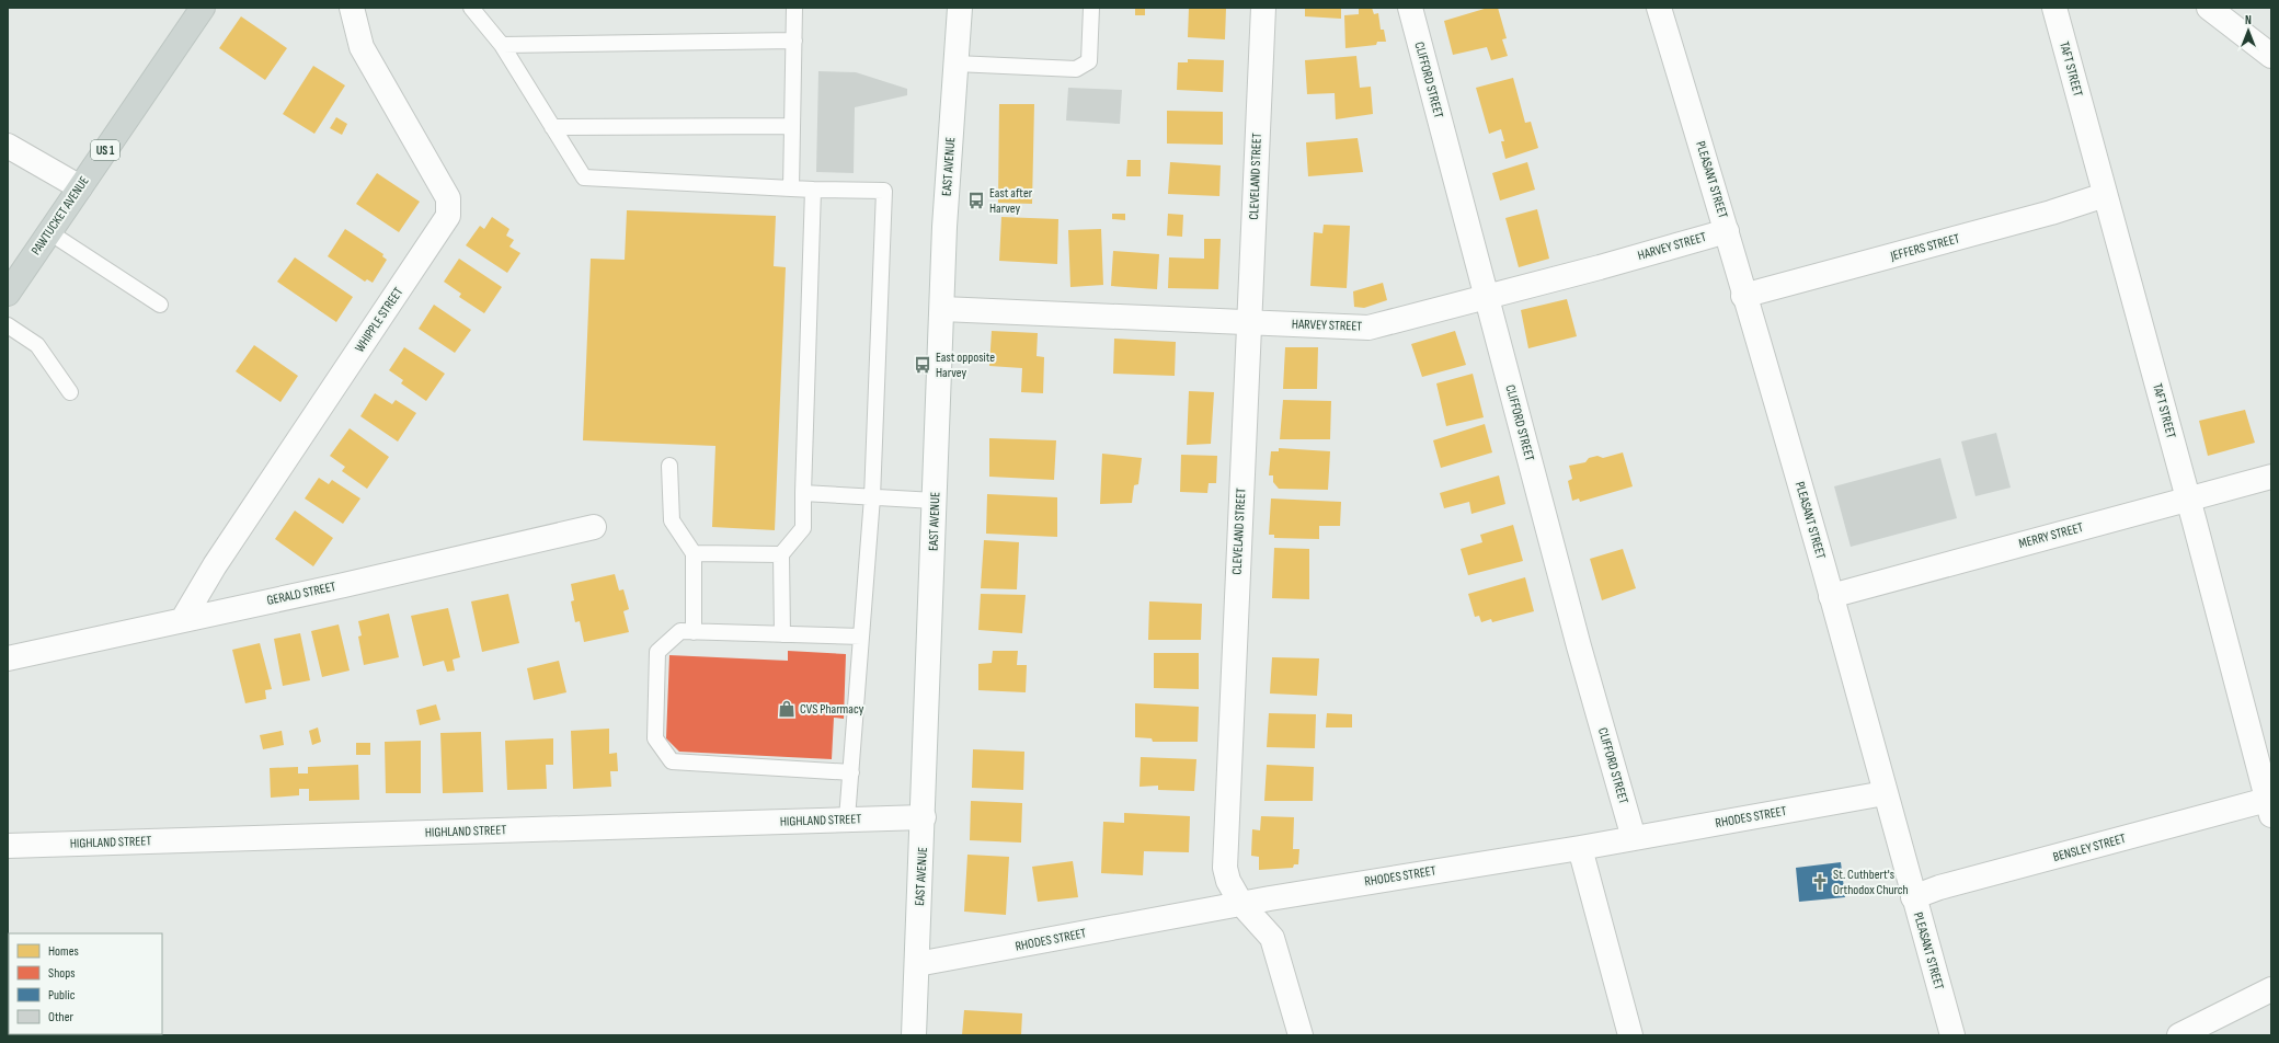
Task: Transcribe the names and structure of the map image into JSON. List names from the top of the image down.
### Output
{
  "streets": {
    "main road": ["US 1", "PAWTUCKET AVENUE"],
    "street": [
      "TAFT STREET",
      "CLIFFORD STREET",
      "EAST AVENUE",
      "CLEVELAND STREET",
      "PLEASANT STREET",
      "HARVEY STREET",
      "JEFFERS STREET",
      "WHIPPLE STREET",
      "MERRY STREET",
      "GERALD STREET",
      "RHODES STREET",
      "HIGHLAND STREET",
      "BENSLEY STREET"
    ]
  },
  "crossings": [
    ["TAFT STREET", "JEFFERS STREET"],
    ["TAFT STREET", "MERRY STREET"],
    ["TAFT STREET", "BENSLEY STREET"],
    ["CLIFFORD STREET", "HARVEY STREET"],
    ["CLIFFORD STREET", "RHODES STREET"],
    ["EAST AVENUE", "HARVEY STREET"],
    ["EAST AVENUE", "RHODES STREET"],
    ["EAST AVENUE", "HIGHLAND STREET"],
    ["CLEVELAND STREET", "HARVEY STREET"],
    ["CLEVELAND STREET", "RHODES STREET"],
    ["PLEASANT STREET", "HARVEY STREET"],
    ["PLEASANT STREET", "JEFFERS STREET"],
    ["PLEASANT STREET", "MERRY STREET"],
    ["PLEASANT STREET", "RHODES STREET"],
    ["PLEASANT STREET", "BENSLEY STREET"],
    ["WHIPPLE STREET", "GERALD STREET"]
  ],
  "places": {
    "bus stop": ["East after Harvey", "East opposite Harvey"],
    "shop": ["CVS Pharmacy"],
    "church": ["St. Cuthbert's Orthodox Church"]
  },
  "legend": [
    "Homes",
    "Shops",
    "Public",
    "Other"
  ],
  "north": "top"
}
